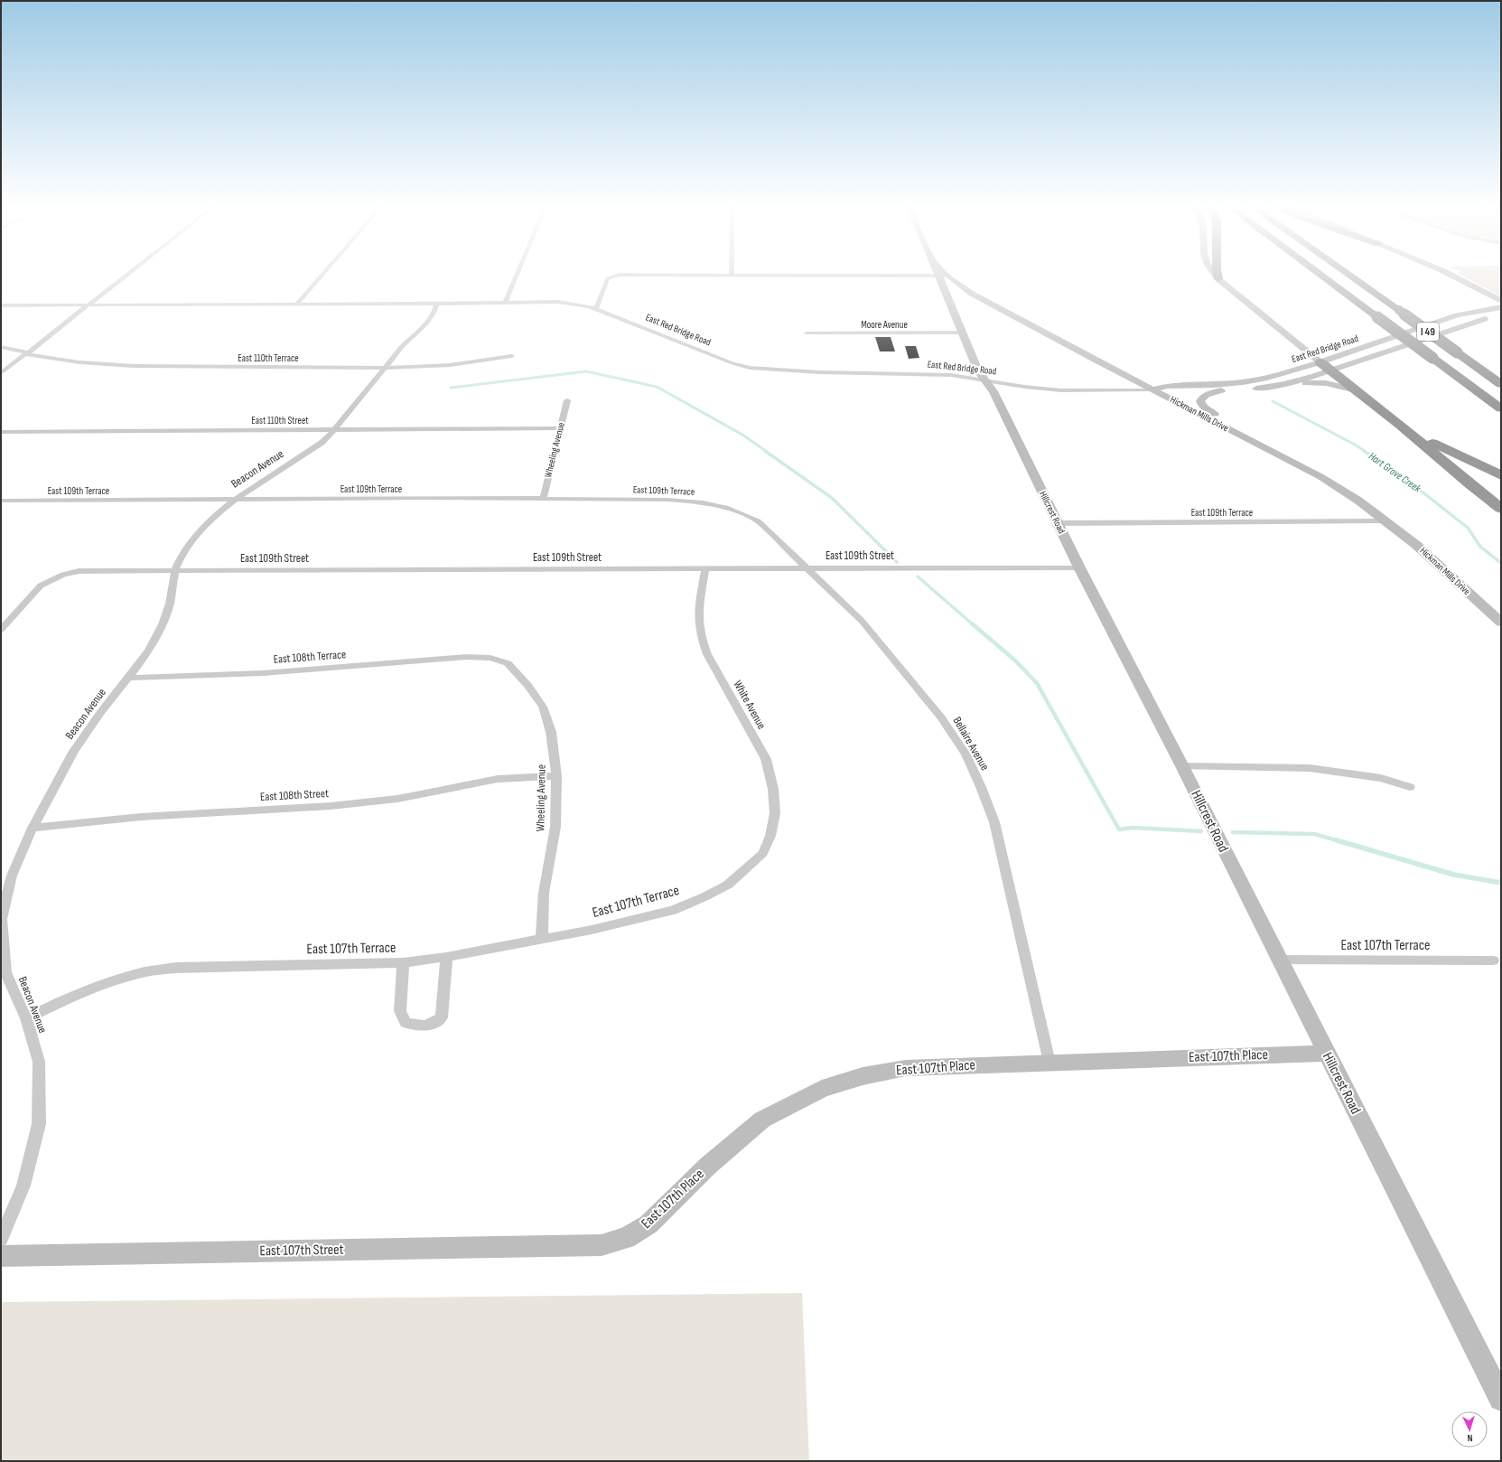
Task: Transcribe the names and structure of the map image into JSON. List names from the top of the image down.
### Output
{
  "streets": {
    "highway": ["I 49"],
    "street": [
      "Moore Avenue",
      "East Red Bridge Road",
      "East 110th Terrace",
      "Hickman Mills Drive",
      "East 110th Street",
      "Wheeling Avenue",
      "Beacon Avenue",
      "East 109th Terrace",
      "Hillcrest Road",
      "East 109th Street",
      "East 108th Terrace",
      "White Avenue",
      "Bellaire Avenue",
      "East 108th Street",
      "East 107th Terrace",
      "East 107th Place",
      "East 107th Street"
    ]
  },
  "crossings": [
    ["Moore Avenue", "Hillcrest Road"],
    ["East Red Bridge Road", "Hickman Mills Drive"],
    ["East Red Bridge Road", "Beacon Avenue"],
    ["East Red Bridge Road", "Hillcrest Road"],
    ["East 110th Terrace", "Beacon Avenue"],
    ["Hickman Mills Drive", "East 109th Terrace"],
    ["Hickman Mills Drive", "Hillcrest Road"],
    ["East 110th Street", "Wheeling Avenue"],
    ["East 110th Street", "Beacon Avenue"],
    ["Wheeling Avenue", "East 109th Terrace"],
    ["Wheeling Avenue", "East 108th Terrace"],
    ["Wheeling Avenue", "East 108th Street"],
    ["Wheeling Avenue", "East 107th Terrace"],
    ["Beacon Avenue", "East 109th Terrace"],
    ["Beacon Avenue", "East 109th Street"],
    ["Beacon Avenue", "East 108th Terrace"],
    ["Beacon Avenue", "East 108th Street"],
    ["Beacon Avenue", "East 107th Terrace"],
    ["East 109th Terrace", "Hillcrest Road"],
    ["East 109th Terrace", "Bellaire Avenue"],
    ["Hillcrest Road", "East 109th Street"],
    ["Hillcrest Road", "East 107th Terrace"],
    ["Hillcrest Road", "East 107th Place"],
    ["East 109th Street", "White Avenue"],
    ["East 109th Street", "Bellaire Avenue"],
    ["White Avenue", "East 107th Terrace"],
    ["Bellaire Avenue", "East 107th Place"],
    ["East 107th Place", "East 107th Street"]
  ],
  "water": ["Hart Grove Creek"],
  "north": "bottom"
}
